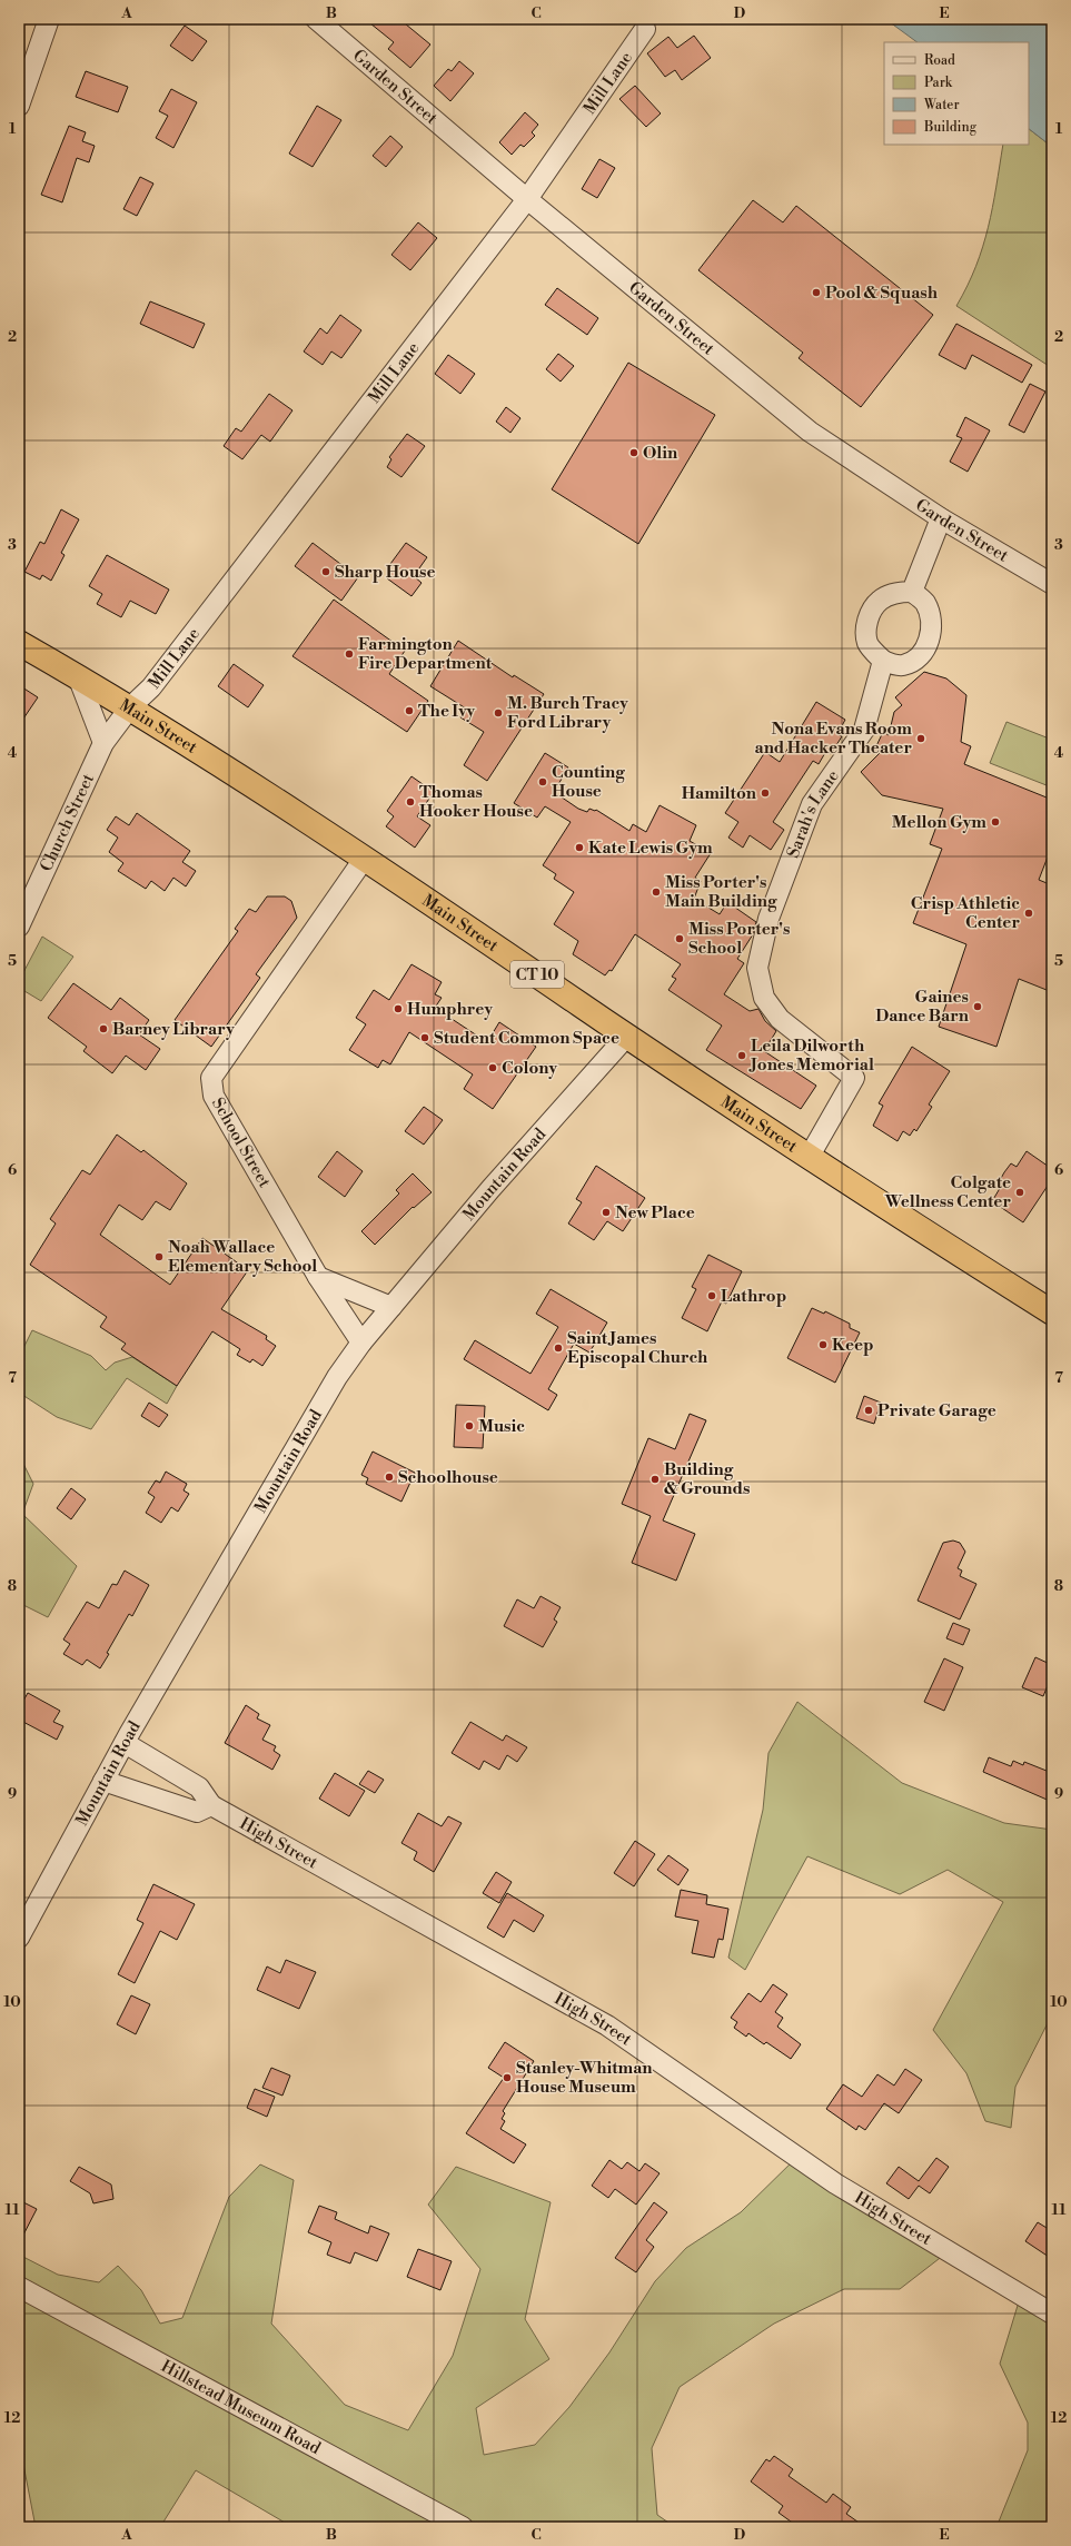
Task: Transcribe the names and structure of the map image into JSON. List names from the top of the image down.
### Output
{
  "streets": {
    "highway": ["Main Street", "CT 10"],
    "street": [
      "Mill Lane",
      "Garden Street",
      "Sarah's Lane",
      "Church Street",
      "School Street",
      "Mountain Road",
      "High Street",
      "Hillstead Museum Road"
    ]
  },
  "crossings": [
    ["Mill Lane", "Garden Street"],
    ["Mill Lane", "Main Street"],
    ["Mill Lane", "Church Street"],
    ["Main Street", "Sarah's Lane"],
    ["Main Street", "Church Street"],
    ["Main Street", "School Street"],
    ["Main Street", "Mountain Road"],
    ["School Street", "Mountain Road"],
    ["Mountain Road", "High Street"]
  ],
  "places": [
    "Pool & Squash",
    "Olin",
    "Sharp House",
    "Farmington Fire Department",
    "The Ivy",
    "M. Burch Tracy Ford Library",
    "Nona Evans Room and Hacker Theater",
    "Counting House",
    "Hamilton",
    "Thomas Hooker House",
    "Mellon Gym",
    "Kate Lewis Gym",
    "Miss Porter's Main Building",
    "Crisp Athletic Center",
    "Miss Porter's School",
    "Gaines Dance Barn",
    "Humphrey",
    "Barney Library",
    "Student Common Space",
    "Leila Dilworth Jones Memorial",
    "Colony",
    "Colgate Wellness Center",
    "New Place",
    "Noah Wallace Elementary School",
    "Lathrop",
    "Keep",
    "Saint James Episcopal Church",
    "Private Garage",
    "Music",
    "Schoolhouse",
    "Building & Grounds",
    "Stanley-Whitman House Museum"
  ],
  "legend": [
    "Road",
    "Park",
    "Water",
    "Building"
  ],
  "grid": {
    "columns": [
      "A",
      "B",
      "C",
      "D",
      "E"
    ],
    "rows": [
      "1",
      "2",
      "3",
      "4",
      "5",
      "6",
      "7",
      "8",
      "9",
      "10",
      "11",
      "12"
    ]
  }
}
